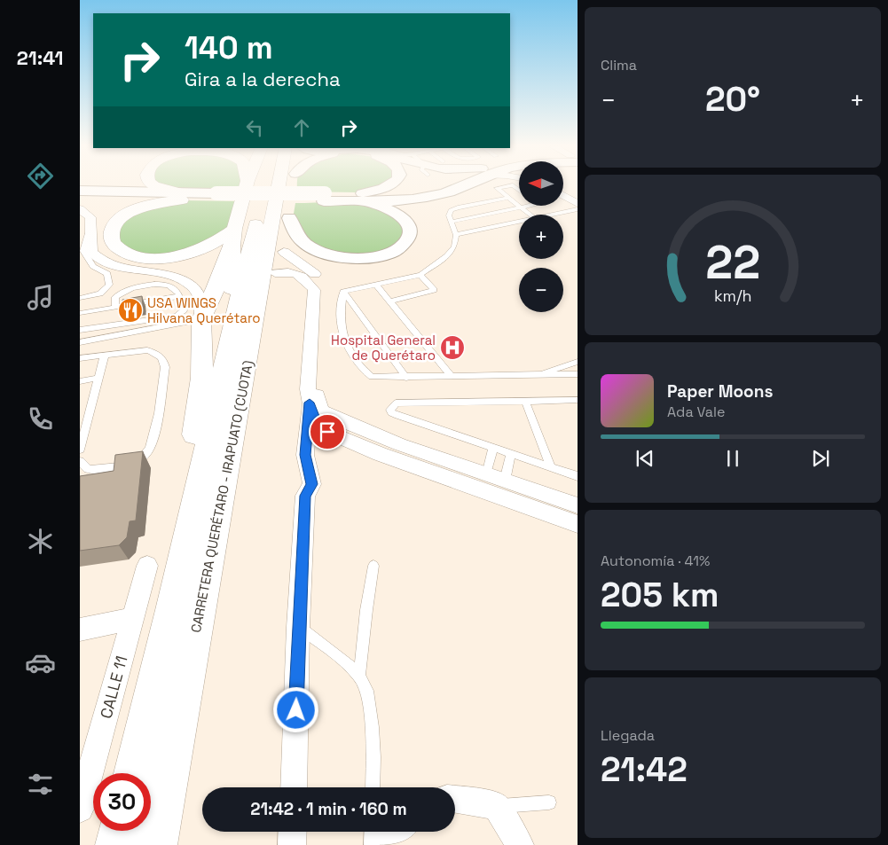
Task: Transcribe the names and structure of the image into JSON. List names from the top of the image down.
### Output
{
  "streets": {
    "main road": ["CARRETERA QUERÉTARO - IRAPUATO (CUOTA)"],
    "street": ["CALLE 11"]
  },
  "places": {
    "restaurant": ["USA WINGS Hilvana Querétaro"],
    "hospital": ["Hospital General de Querétaro"]
  },
  "north": "left",
  "page": {
    "tabs": "21:41",
    "tile": [
      "Clima",
      ["Autonomía · 41%", "205 km"],
      ["Llegada", "21:42"]
    ],
    "turn": ["140 m", "Gira a la derecha"],
    "heat": ["−", "20°", "+"],
    "map_buttons": ["+", "−"],
    "song": ["Paper Moons", "Ada Vale"],
    "limit": "30",
    "trip": "21:42 · 1 min · 160 m",
    "gauge": ["22", "km/h"]
  }
}
